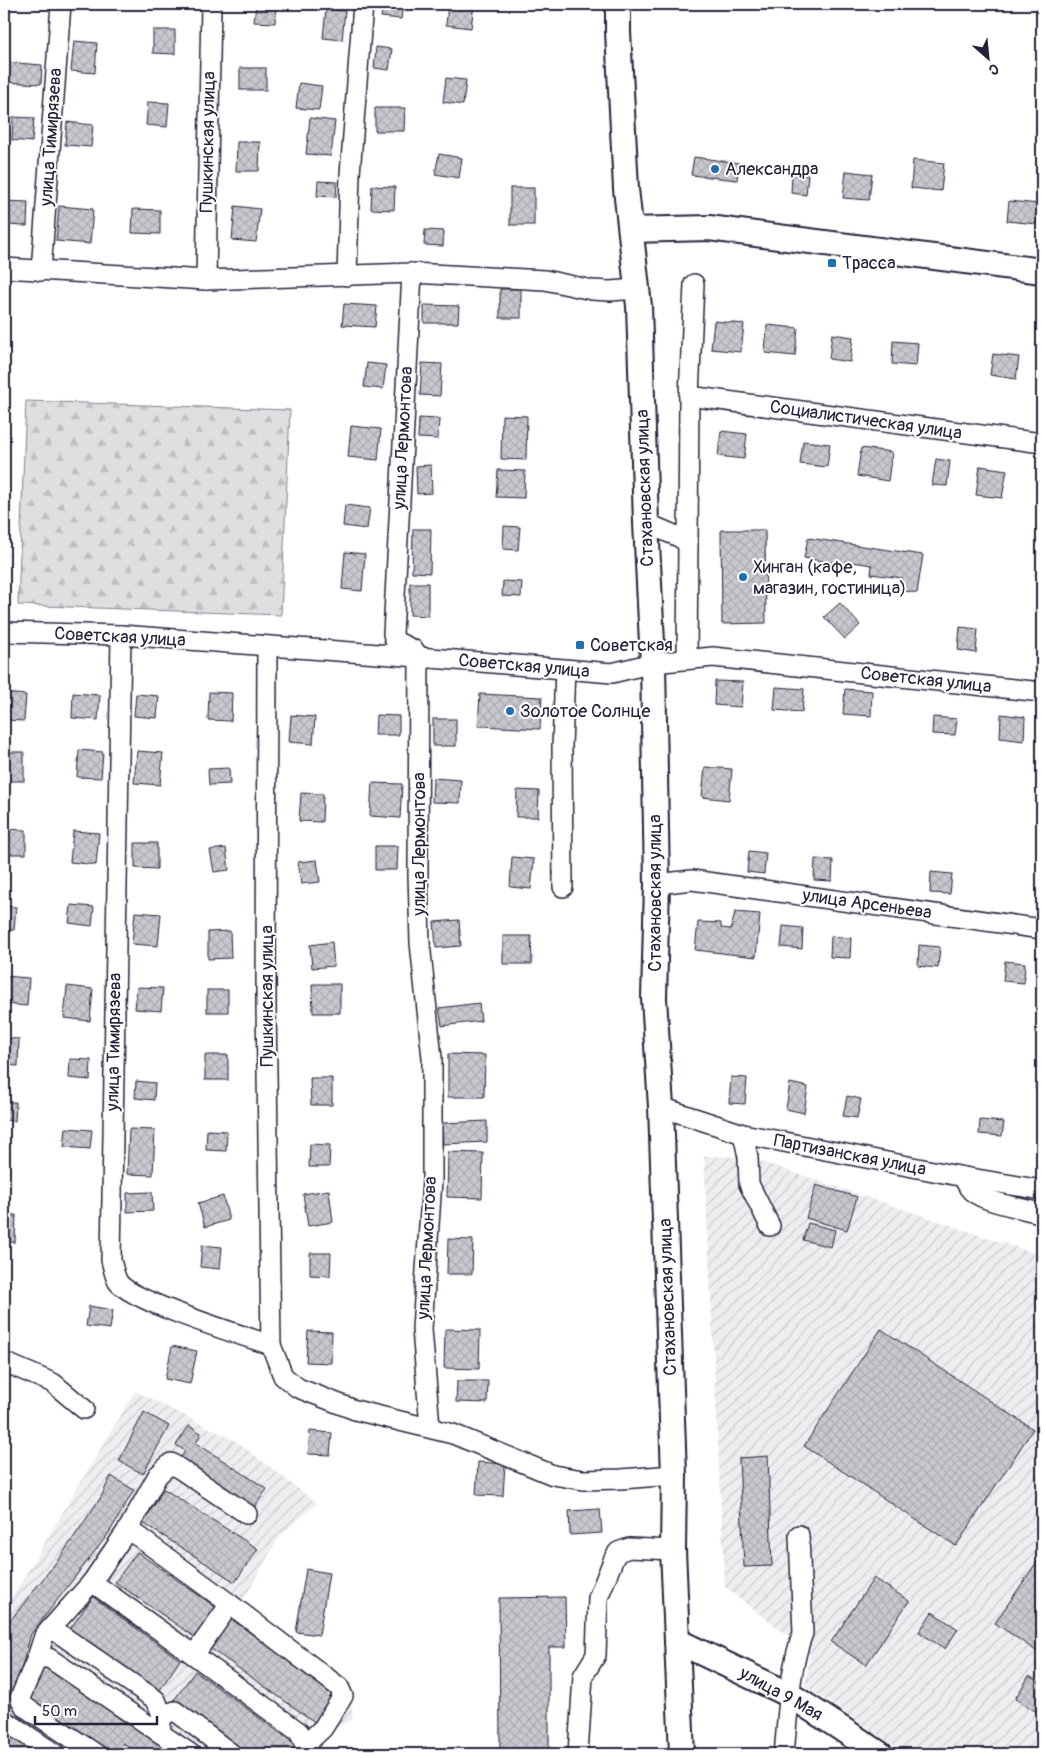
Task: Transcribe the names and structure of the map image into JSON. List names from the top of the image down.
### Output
{
  "streets": {
    "main road": ["Стахановская улица", "улица 9 Мая"],
    "street": [
      "улица Тимирязева",
      "Пушкинская улица",
      "Социалистическая улица",
      "улица Лермонтова",
      "Советская улица",
      "улица Арсеньева",
      "Партизанская улица"
    ]
  },
  "crossings": [
    ["улица Тимирязева", "Пушкинская улица"],
    ["улица Тимирязева", "Советская улица"],
    ["Пушкинская улица", "Советская улица"],
    ["улица Лермонтова", "Советская улица"],
    ["Стахановская улица", "Советская улица"],
    ["Стахановская улица", "улица Арсеньева"],
    ["Стахановская улица", "Партизанская улица"],
    ["Стахановская улица", "улица 9 Мая"]
  ],
  "places": {
    "other": ["Александра", "Хинган (кафе, магазин, гостиница)", "Золотое Солнце"],
    "transit": ["Трасса", "Советская"]
  },
  "scale_bar": "50 m",
  "north": "bottom right"
}
